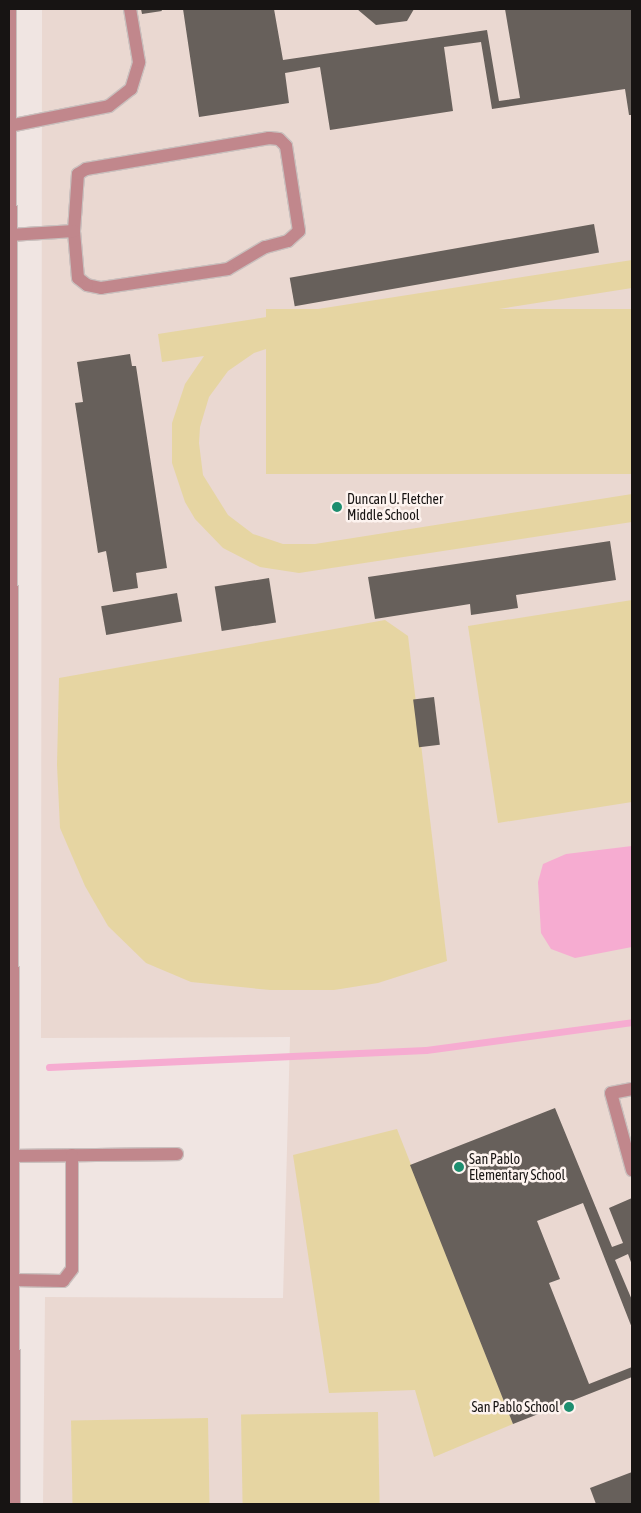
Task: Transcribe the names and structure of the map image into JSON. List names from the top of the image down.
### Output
{
  "places": ["Duncan U. Fletcher Middle School", "San Pablo Elementary School", "San Pablo School"]
}
